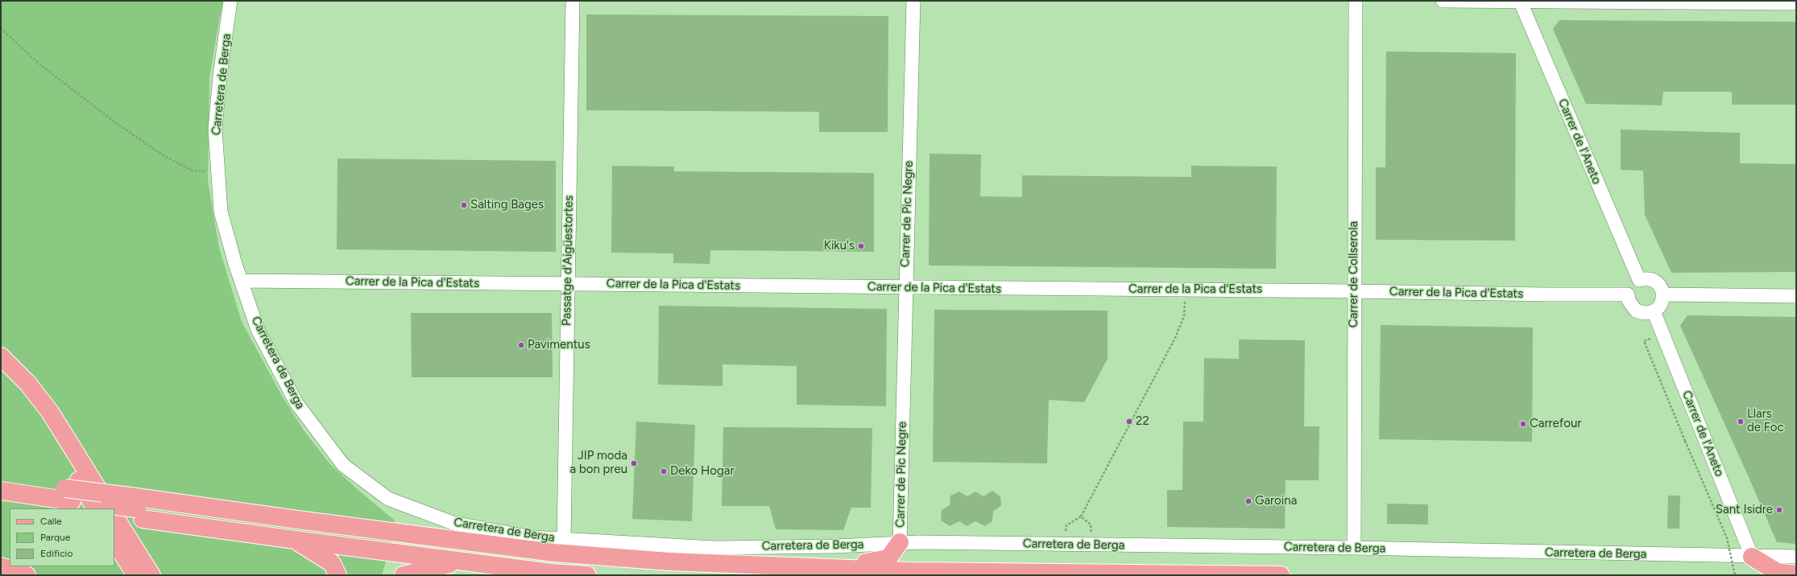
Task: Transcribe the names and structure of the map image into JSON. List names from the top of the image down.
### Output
{
  "streets": {
    "street": [
      "Carretera de Berga",
      "Carrer de l'Aneto",
      "Carrer de Pic Negre",
      "Passatge d'Aigüestortes",
      "Carrer de Collserola",
      "Carrer de la Pica d'Estats"
    ]
  },
  "crossings": [
    ["Carretera de Berga", "Carrer de l'Aneto"],
    ["Carretera de Berga", "Carrer de Pic Negre"],
    ["Carretera de Berga", "Passatge d'Aigüestortes"],
    ["Carretera de Berga", "Carrer de Collserola"],
    ["Carretera de Berga", "Carrer de la Pica d'Estats"],
    ["Carrer de l'Aneto", "Carrer de la Pica d'Estats"],
    ["Carrer de Pic Negre", "Carrer de la Pica d'Estats"],
    ["Passatge d'Aigüestortes", "Carrer de la Pica d'Estats"],
    ["Carrer de Collserola", "Carrer de la Pica d'Estats"]
  ],
  "places": [
    "Salting Bages",
    "Kiku's",
    "Pavimentus",
    "22",
    "Llars de Foc",
    "Carrefour",
    "JIP moda a bon preu",
    "Deko Hogar",
    "Garoina",
    "Sant Isidre"
  ],
  "legend": ["Calle", "Parque", "Edificio"]
}
